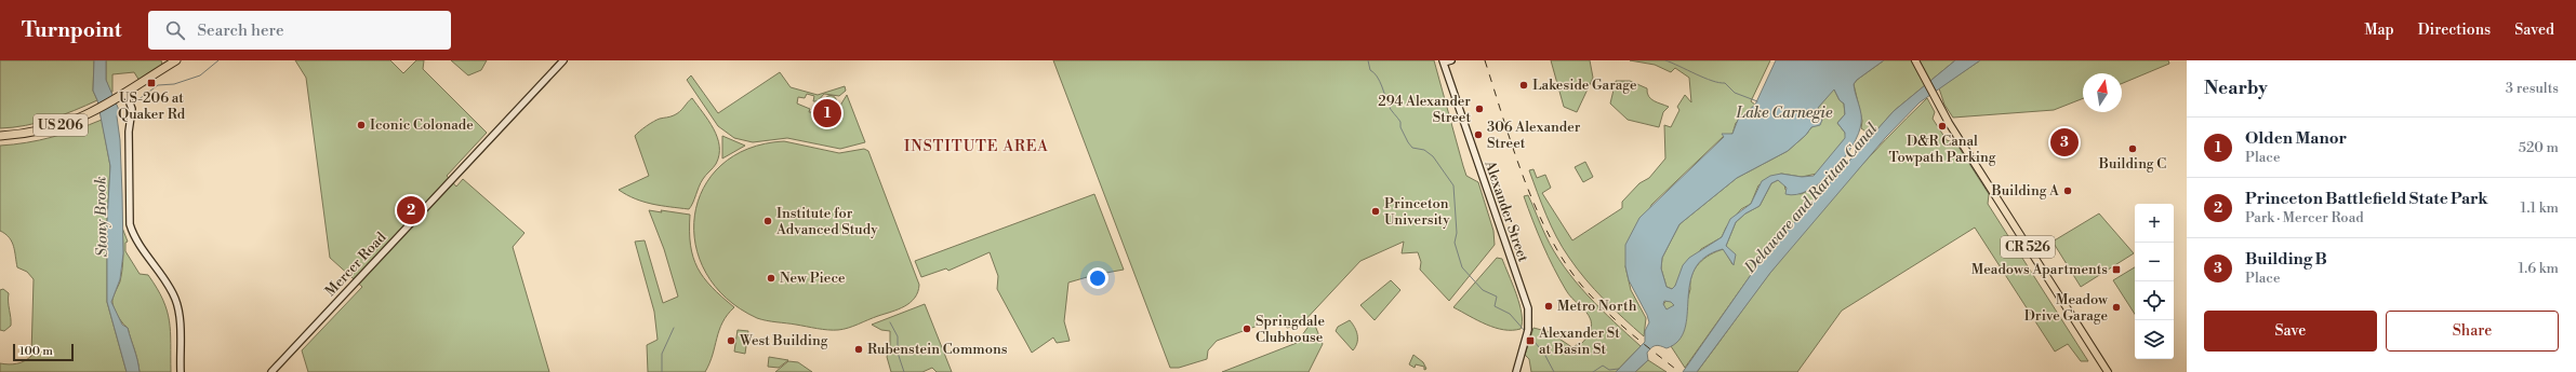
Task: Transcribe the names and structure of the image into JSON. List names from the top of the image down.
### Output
{
  "streets": {
    "highway": ["US 206"],
    "main road": ["Alexander Street", "CR 526", "Mercer Road"]
  },
  "districts": ["INSTITUTE AREA"],
  "water": ["Lake Carnegie", "Delaware and Raritan Canal", "Stony Brook"],
  "places": {
    "transit": ["US-206 at Quaker Rd", "Meadows Apartments", "Alexander St at Basin St"],
    "other": [
      "Lakeside Garage",
      "294 Alexander Street",
      "Iconic Colonade",
      "D&R Canal Towpath Parking",
      "306 Alexander Street",
      "Building C",
      "Building A",
      "Princeton University",
      "Institute for Advanced Study",
      "New Piece",
      "Metro North",
      "Meadow Drive Garage",
      "Springdale Clubhouse",
      "West Building",
      "Rubenstein Commons"
    ]
  },
  "scale_bar": "100 m",
  "north": "top",
  "page": {
    "header": "Turnpoint",
    "search": "Search here",
    "nav": ["Map", "Directions", "Saved"],
    "heading": ["Nearby", "3 results"],
    "pins": ["1", "3", "2"],
    "list": [
      {
        "mark": "1",
        "name": "Olden Manor",
        "note": "Place",
        "value": "520 m"
      },
      {
        "mark": "2",
        "name": "Princeton Battlefield State Park",
        "note": "Park · Mercer Road",
        "value": "1.1 km"
      },
      {
        "mark": "3",
        "name": "Building B",
        "note": "Place",
        "value": "1.6 km"
      }
    ],
    "map_buttons": ["+", "−"],
    "buttons": ["Save", "Share"],
    "scale": "100 m"
  }
}
